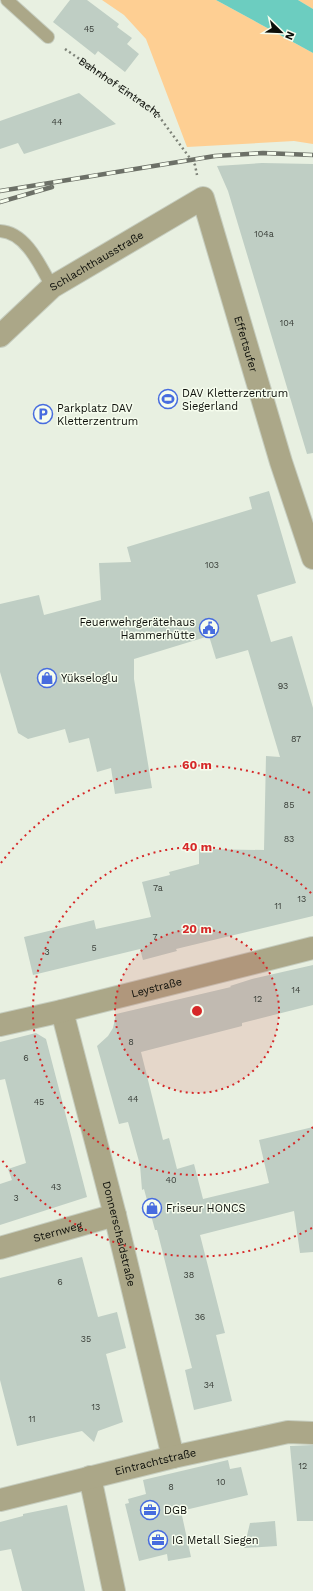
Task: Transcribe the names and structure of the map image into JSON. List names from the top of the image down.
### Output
{
  "streets": {
    "street": [
      "Schlachthausstraße",
      "Effertsufer",
      "Leystraße",
      "Sternweg",
      "Donnerscheidstraße",
      "Eintrachtstraße"
    ],
    "path": ["Bahnhof Eintracht"]
  },
  "crossings": [
    ["Bahnhof Eintracht", "Schlachthausstraße"],
    ["Bahnhof Eintracht", "Effertsufer"],
    ["Schlachthausstraße", "Effertsufer"],
    ["Leystraße", "Donnerscheidstraße"],
    ["Sternweg", "Donnerscheidstraße"],
    ["Donnerscheidstraße", "Eintrachtstraße"]
  ],
  "places": {
    "sports": ["DAV Kletterzentrum Siegerland"],
    "parking": ["Parkplatz DAV Kletterzentrum"],
    "public building": ["Feuerwehrgerätehaus Hammerhütte"],
    "shop": ["Yükseloglu", "Friseur HONCS"],
    "office": ["DGB", "IG Metall Siegen"]
  },
  "house_numbers": [
    "45",
    "44",
    "104a",
    "104",
    "103",
    "93",
    "87",
    "85",
    "83",
    "7a",
    "13",
    "11",
    "7",
    "5",
    "3",
    "14",
    "12",
    "8",
    "6",
    "44",
    "45",
    "40",
    "43",
    "3",
    "38",
    "6",
    "36",
    "35",
    "34",
    "13",
    "11",
    "12",
    "10",
    "8"
  ],
  "north": "bottom right",
  "rings": ["60 m", "40 m", "20 m"]
}
